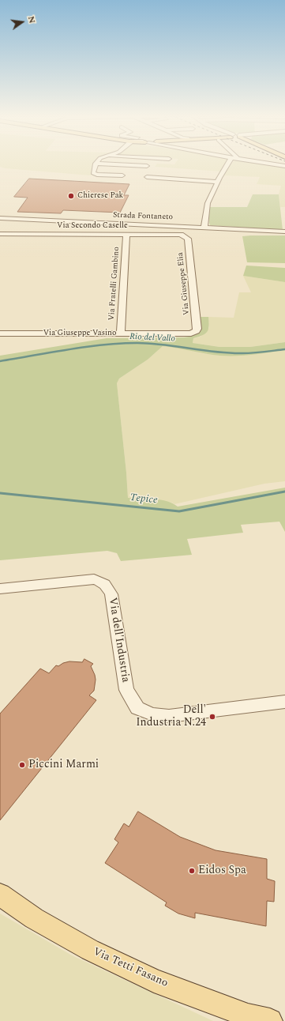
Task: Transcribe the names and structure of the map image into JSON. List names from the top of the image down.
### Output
{
  "streets": {
    "main road": ["Via Tetti Fasano"],
    "street": [
      "Strada Fontaneto",
      "Via Secondo Caselle",
      "Via Fratelli Gambino",
      "Via Giuseppe Elia",
      "Via Giuseppe Vasino",
      "Via dell'Industria"
    ]
  },
  "crossings": [
    ["Via Secondo Caselle", "Via Fratelli Gambino"],
    ["Via Secondo Caselle", "Via Giuseppe Elia"],
    ["Via Fratelli Gambino", "Via Giuseppe Vasino"],
    ["Via Giuseppe Elia", "Via Giuseppe Vasino"]
  ],
  "water": ["Rio del Vallo", "Tepice"],
  "places": [
    "Chierese Pak",
    "Dell' Industria N.24",
    "Piccini Marmi",
    "Eidos Spa"
  ],
  "north": "right"
}
